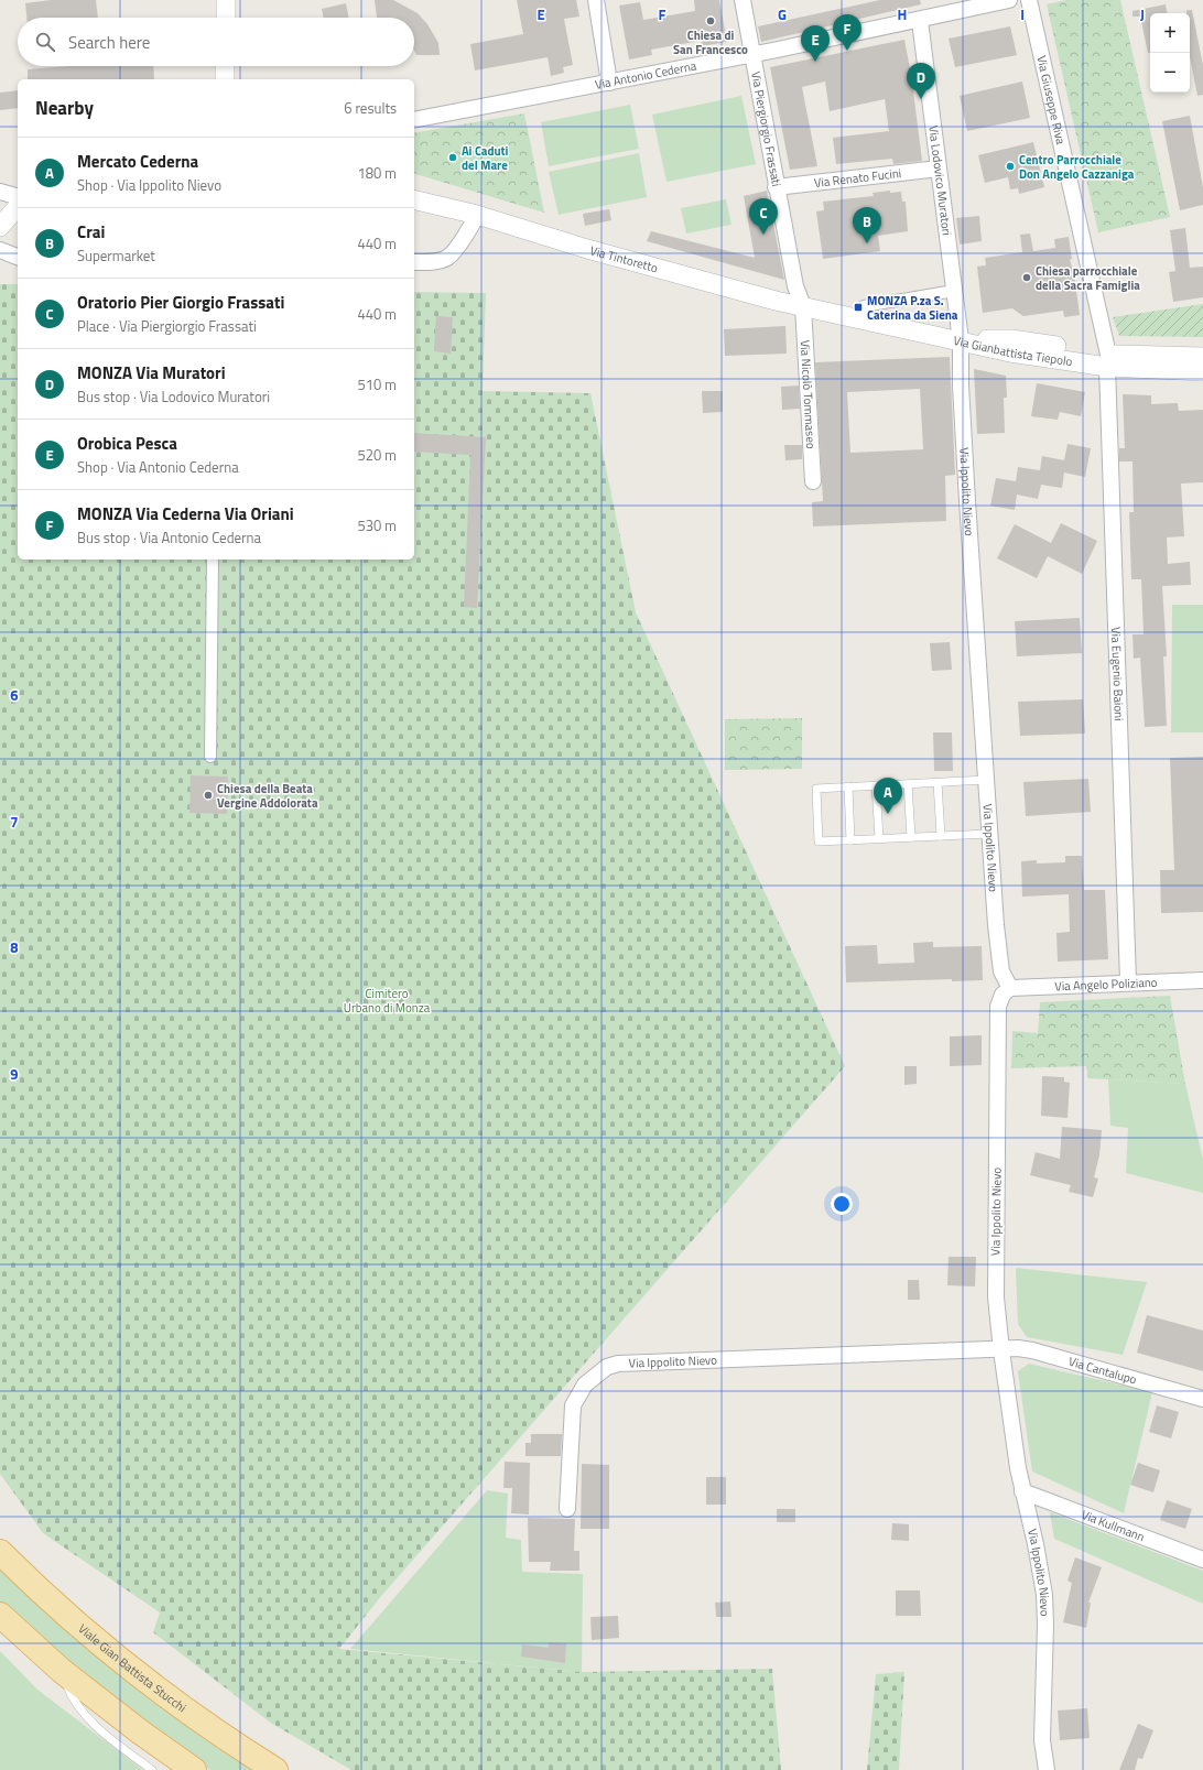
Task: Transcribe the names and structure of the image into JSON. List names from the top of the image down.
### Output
{
  "streets": {
    "main road": ["Viale Gian Battista Stucchi"],
    "street": [
      "Via Antonio Cederna",
      "Via Giuseppe Riva",
      "Via Piergiorgio Frassati",
      "Via Renato Fucini",
      "Via Lodovico Muratori",
      "Via Tintoretto",
      "Via Gianbattista Tiepolo",
      "Via Nicolò Tommaseo",
      "Via Ippolito Nievo",
      "Via Eugenio Baioni",
      "Via Angelo Poliziano",
      "Via Cantalupo",
      "Via Kullmann"
    ]
  },
  "crossings": [
    ["Via Antonio Cederna", "Via Piergiorgio Frassati"],
    ["Via Antonio Cederna", "Via Lodovico Muratori"],
    ["Via Giuseppe Riva", "Via Gianbattista Tiepolo"],
    ["Via Giuseppe Riva", "Via Eugenio Baioni"],
    ["Via Piergiorgio Frassati", "Via Renato Fucini"],
    ["Via Piergiorgio Frassati", "Via Tintoretto"],
    ["Via Piergiorgio Frassati", "Via Nicolò Tommaseo"],
    ["Via Renato Fucini", "Via Lodovico Muratori"],
    ["Via Lodovico Muratori", "Via Gianbattista Tiepolo"],
    ["Via Lodovico Muratori", "Via Ippolito Nievo"],
    ["Via Tintoretto", "Via Gianbattista Tiepolo"],
    ["Via Tintoretto", "Via Nicolò Tommaseo"],
    ["Via Gianbattista Tiepolo", "Via Ippolito Nievo"],
    ["Via Gianbattista Tiepolo", "Via Eugenio Baioni"],
    ["Via Ippolito Nievo", "Via Angelo Poliziano"],
    ["Via Ippolito Nievo", "Via Cantalupo"],
    ["Via Ippolito Nievo", "Via Kullmann"],
    ["Via Eugenio Baioni", "Via Angelo Poliziano"]
  ],
  "parks": ["Cimitero Urbano di Monza"],
  "places": {
    "other": [
      "Chiesa di San Francesco",
      "Ai Caduti del Mare",
      "Centro Parrocchiale Don Angelo Cazzaniga",
      "Chiesa parrocchiale della Sacra Famiglia",
      "Chiesa della Beata Vergine Addolorata"
    ],
    "transit": ["MONZA P.za S. Caterina da Siena"]
  },
  "page": {
    "map_buttons": ["+", "−"],
    "pins": [
      "F",
      "E",
      "D",
      "C",
      "B",
      "A"
    ],
    "search": "Search here",
    "heading": ["Nearby", "6 results"],
    "list": [
      {
        "mark": "A",
        "name": "Mercato Cederna",
        "note": "Shop · Via Ippolito Nievo",
        "value": "180 m"
      },
      {
        "mark": "B",
        "name": "Crai",
        "note": "Supermarket",
        "value": "440 m"
      },
      {
        "mark": "C",
        "name": "Oratorio Pier Giorgio Frassati",
        "note": "Place · Via Piergiorgio Frassati",
        "value": "440 m"
      },
      {
        "mark": "D",
        "name": "MONZA Via Muratori",
        "note": "Bus stop · Via Lodovico Muratori",
        "value": "510 m"
      },
      {
        "mark": "E",
        "name": "Orobica Pesca",
        "note": "Shop · Via Antonio Cederna",
        "value": "520 m"
      },
      {
        "mark": "F",
        "name": "MONZA Via Cederna Via Oriani",
        "note": "Bus stop · Via Antonio Cederna",
        "value": "530 m"
      }
    ]
  },
  "grid": {
    "columns": [
      "E",
      "F",
      "G",
      "H",
      "I",
      "J"
    ],
    "rows": [
      "6",
      "7",
      "8",
      "9"
    ]
  }
}
